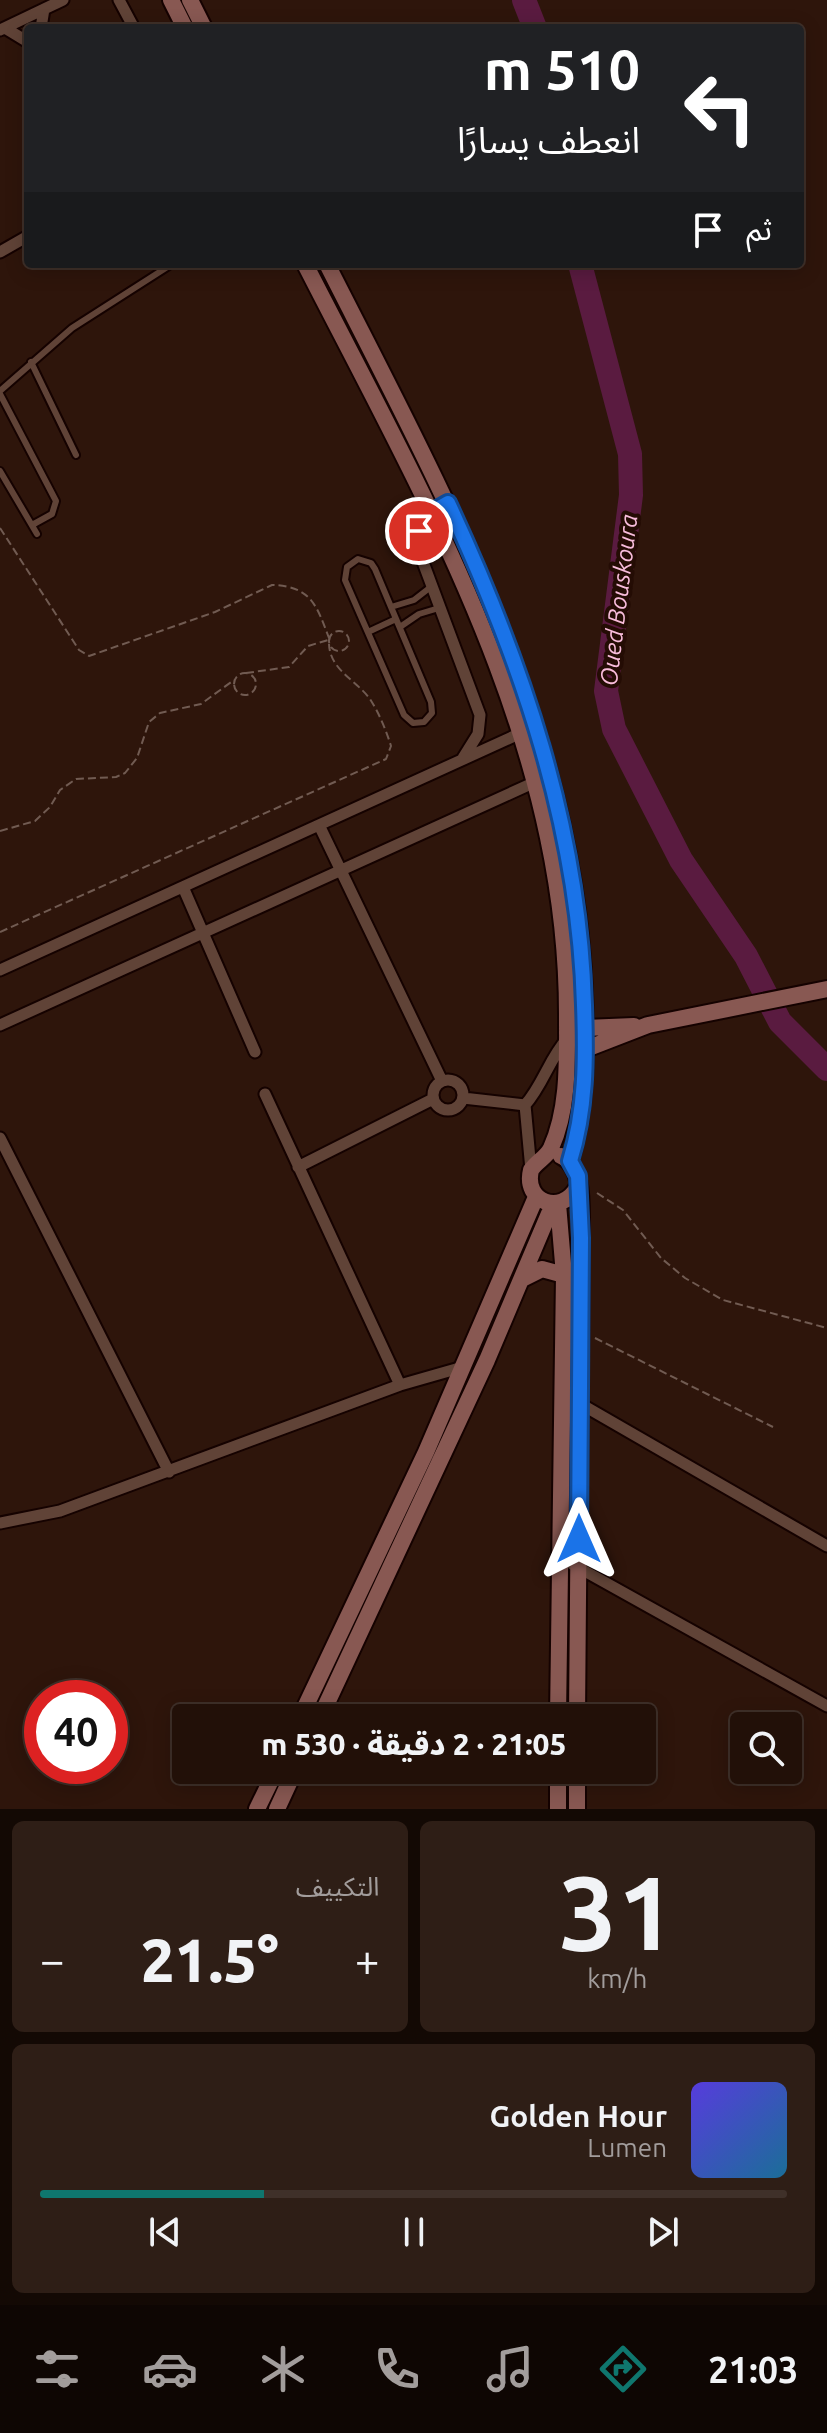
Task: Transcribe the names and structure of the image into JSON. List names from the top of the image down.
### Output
{
  "water": ["Oued Bouskoura"],
  "page": {
    "turn": ["510 m", "انعطف يسارًا"],
    "then": "ثم",
    "limit": "40",
    "trip": "21:05 · 2 دقيقة · 530 m",
    "tile": [
      ["31", "km/h"],
      "التكييف"
    ],
    "heat": ["−", "21.5°", "+"],
    "song": ["Golden Hour", "Lumen"],
    "tabs": "21:03"
  }
}
